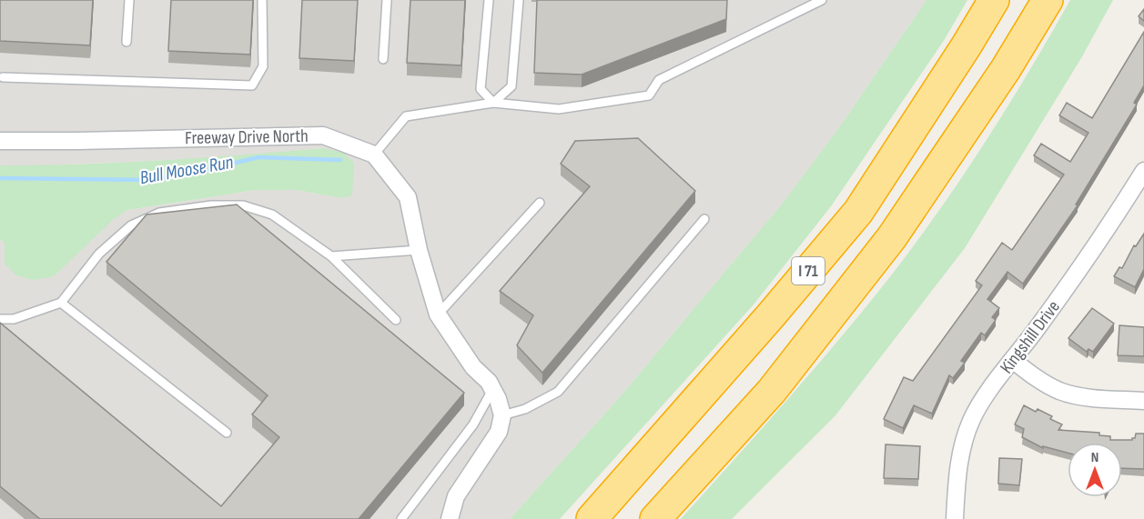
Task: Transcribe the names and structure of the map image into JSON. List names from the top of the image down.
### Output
{
  "streets": {
    "highway": ["I 71"],
    "street": ["Freeway Drive North", "Kingshill Drive"]
  },
  "water": ["Bull Moose Run"],
  "north": "top"
}
